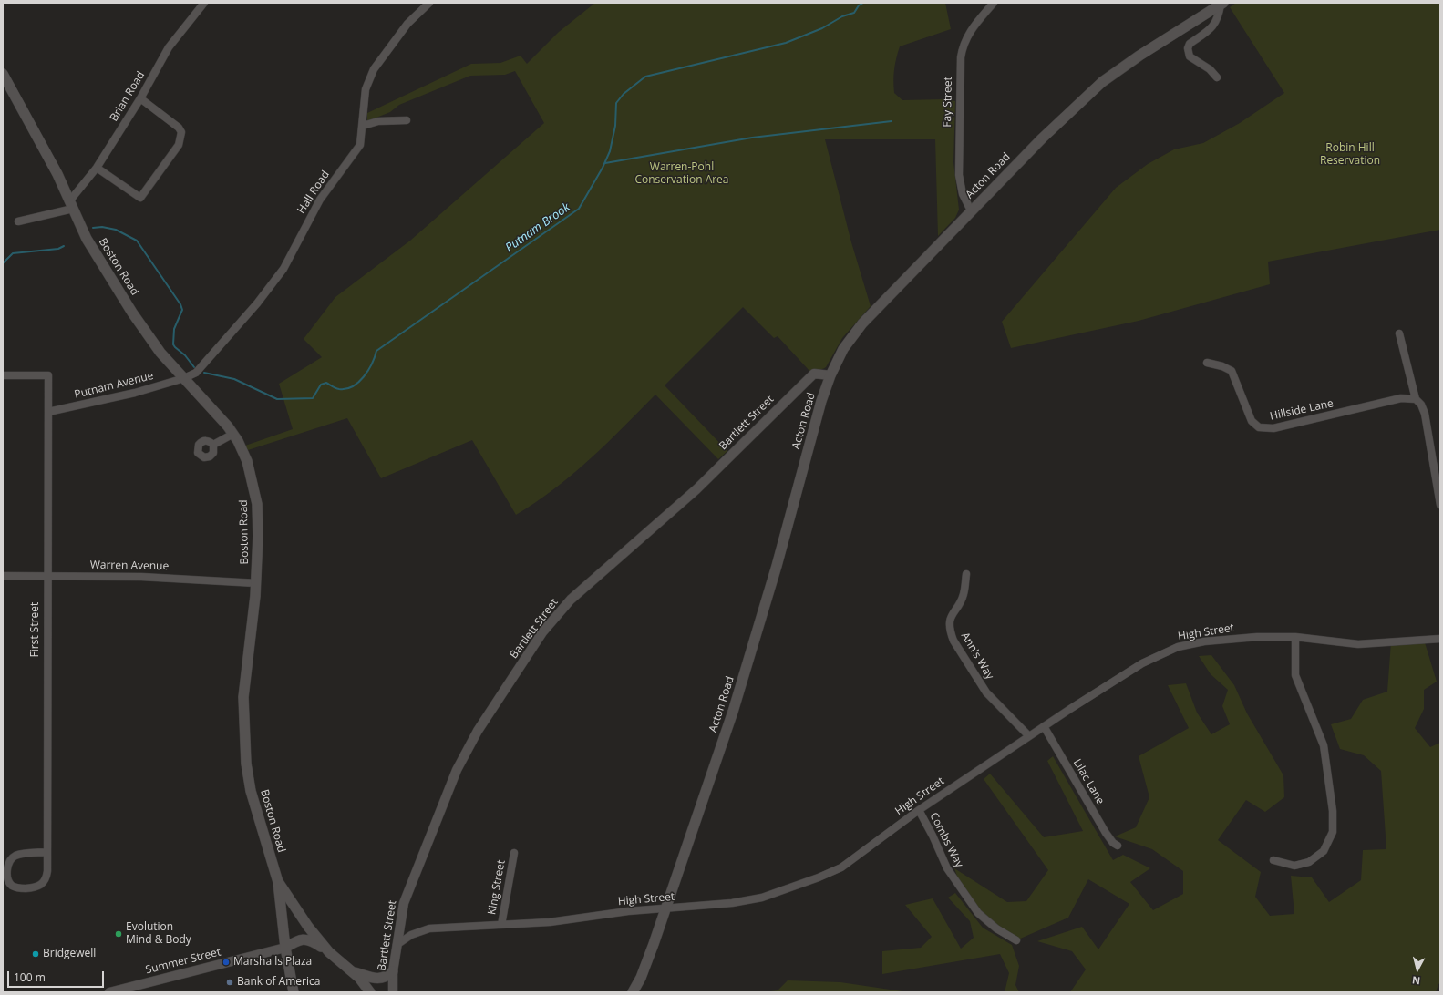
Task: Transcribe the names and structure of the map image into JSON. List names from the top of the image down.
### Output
{
  "streets": {
    "main road": ["Acton Road", "Boston Road"],
    "street": [
      "Brian Road",
      "Fay Street",
      "Hall Road",
      "Putnam Avenue",
      "Hillside Lane",
      "Bartlett Street",
      "Warren Avenue",
      "First Street",
      "High Street",
      "Ann's Way",
      "Lilac Lane",
      "Combs Way",
      "King Street",
      "Summer Street"
    ]
  },
  "crossings": [
    ["Brian Road", "Boston Road"],
    ["Fay Street", "Acton Road"],
    ["Acton Road", "Bartlett Street"],
    ["Acton Road", "High Street"],
    ["Hall Road", "Boston Road"],
    ["Hall Road", "Putnam Avenue"],
    ["Boston Road", "Putnam Avenue"],
    ["Boston Road", "Warren Avenue"],
    ["Boston Road", "Summer Street"],
    ["Putnam Avenue", "First Street"],
    ["Bartlett Street", "High Street"],
    ["Warren Avenue", "First Street"],
    ["High Street", "Ann's Way"],
    ["High Street", "Lilac Lane"],
    ["High Street", "Combs Way"],
    ["High Street", "King Street"]
  ],
  "water": ["Putnam Brook"],
  "parks": ["Robin Hill Reservation", "Warren-Pohl Conservation Area"],
  "places": [
    "Evolution Mind & Body",
    "Bridgewell",
    "Marshalls Plaza",
    "Bank of America"
  ],
  "scale_bar": "100 m",
  "north": "bottom"
}
